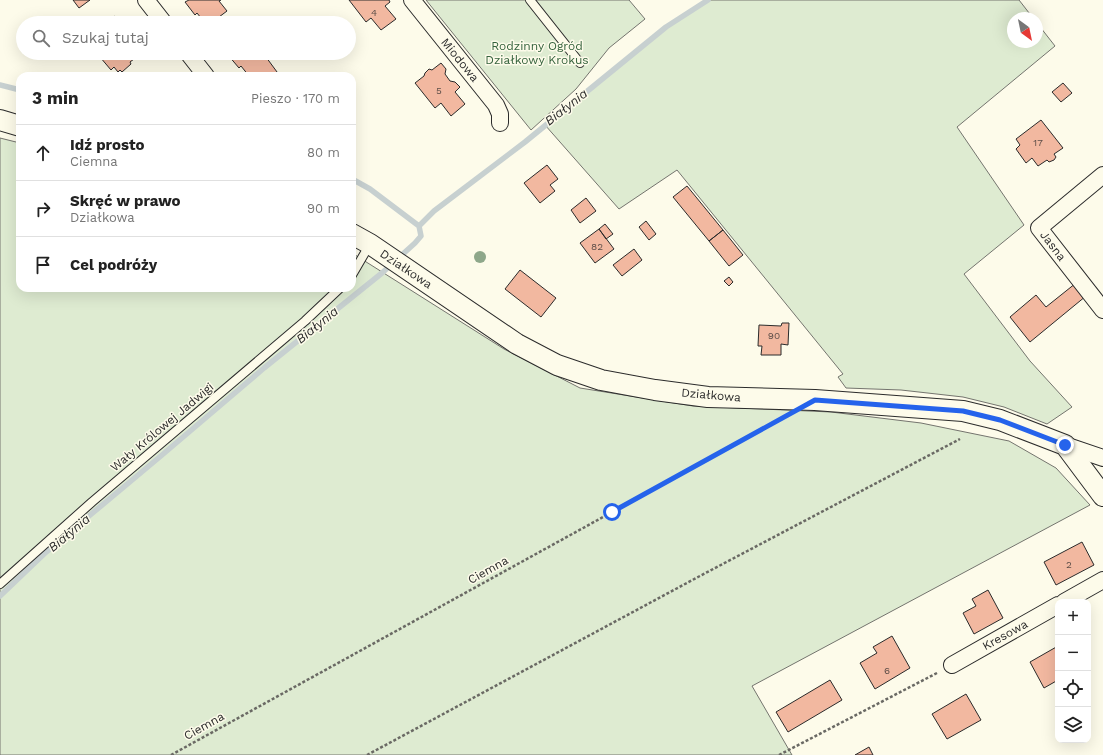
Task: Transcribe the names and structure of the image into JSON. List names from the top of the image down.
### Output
{
  "streets": {
    "street": [
      "Miodowa",
      "Jasna",
      "Działkowa",
      "Kresowa"
    ],
    "lane": ["Wały Królowej Jadwigi"],
    "path": ["Ciemna"]
  },
  "water": ["Białynia"],
  "parks": ["Rodzinny Ogród Działkowy Krokus"],
  "house_numbers": [
    "4",
    "5",
    "17",
    "82",
    "90",
    "2",
    "6"
  ],
  "north": "bottom right",
  "page": {
    "search": "Szukaj tutaj",
    "heading": ["3 min", "Pieszo · 170 m"],
    "list": [
      ["Idź prosto", "Ciemna", "80 m"],
      ["Skręć w prawo", "Działkowa", "90 m"],
      "Cel podróży"
    ],
    "map_buttons": ["+", "−"]
  }
}
